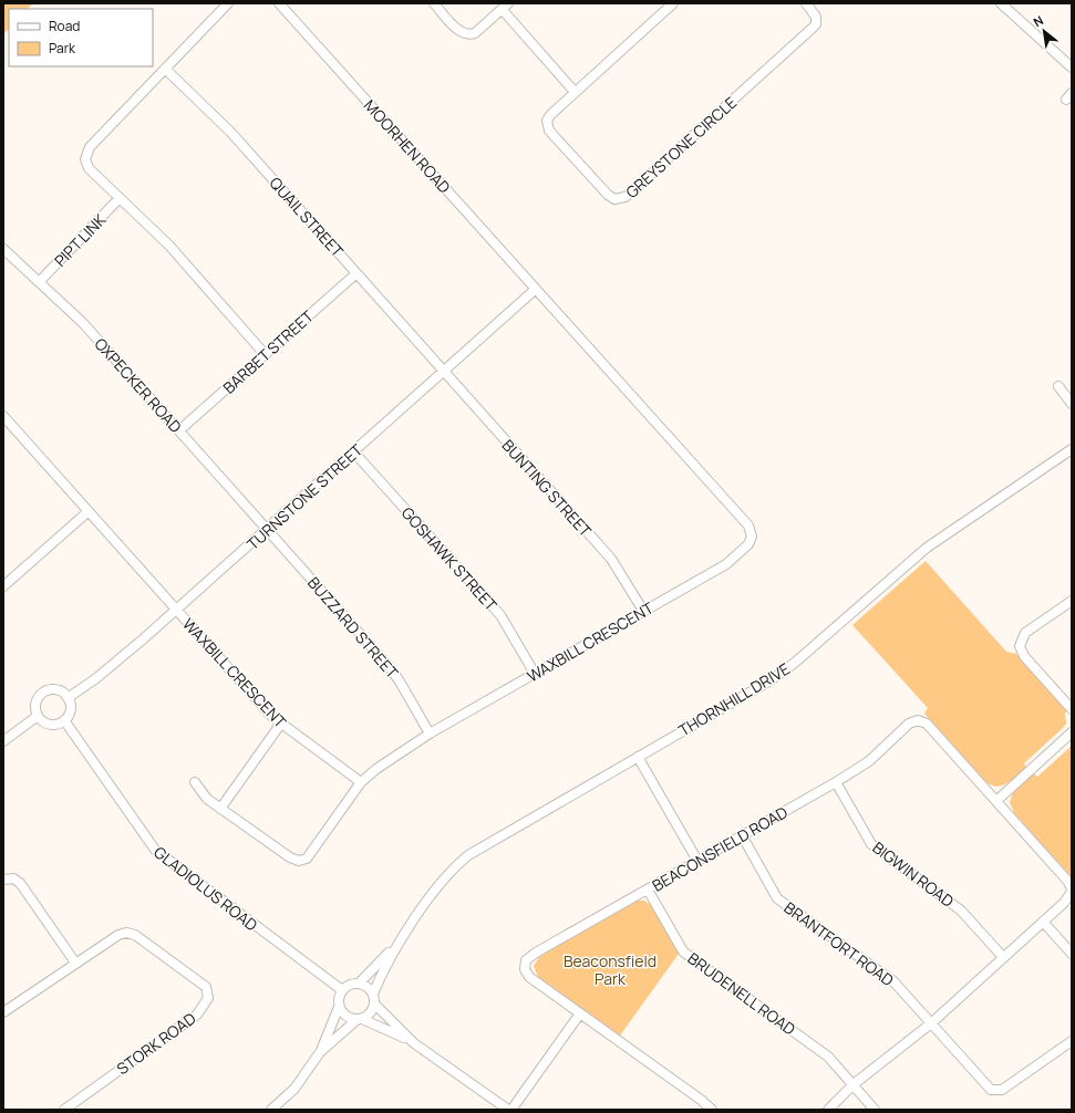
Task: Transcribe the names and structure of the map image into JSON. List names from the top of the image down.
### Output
{
  "streets": {
    "street": [
      "MOORHEN ROAD",
      "GREYSTONE CIRCLE",
      "QUAIL STREET",
      "PIPT LINK",
      "BARBET STREET",
      "OXPECKER ROAD",
      "BUNTING STREET",
      "TURNSTONE STREET",
      "GOSHAWK STREET",
      "BUZZARD STREET",
      "WAXBILL CRESCENT",
      "THORNHILL DRIVE",
      "BEACONSFIELD ROAD",
      "BIGWIN ROAD",
      "GLADIOLUS ROAD",
      "BRANTFORT ROAD",
      "BRUDENELL ROAD",
      "STORK ROAD"
    ]
  },
  "crossings": [
    ["MOORHEN ROAD", "TURNSTONE STREET"],
    ["MOORHEN ROAD", "WAXBILL CRESCENT"],
    ["QUAIL STREET", "BARBET STREET"],
    ["QUAIL STREET", "BUNTING STREET"],
    ["QUAIL STREET", "TURNSTONE STREET"],
    ["PIPT LINK", "OXPECKER ROAD"],
    ["BARBET STREET", "OXPECKER ROAD"],
    ["OXPECKER ROAD", "TURNSTONE STREET"],
    ["OXPECKER ROAD", "BUZZARD STREET"],
    ["BUNTING STREET", "TURNSTONE STREET"],
    ["BUNTING STREET", "WAXBILL CRESCENT"],
    ["TURNSTONE STREET", "GOSHAWK STREET"],
    ["TURNSTONE STREET", "BUZZARD STREET"],
    ["TURNSTONE STREET", "WAXBILL CRESCENT"],
    ["TURNSTONE STREET", "GLADIOLUS ROAD"],
    ["GOSHAWK STREET", "WAXBILL CRESCENT"],
    ["BUZZARD STREET", "WAXBILL CRESCENT"],
    ["THORNHILL DRIVE", "GLADIOLUS ROAD"],
    ["BEACONSFIELD ROAD", "BIGWIN ROAD"],
    ["BEACONSFIELD ROAD", "BRANTFORT ROAD"],
    ["BEACONSFIELD ROAD", "BRUDENELL ROAD"]
  ],
  "parks": ["Beaconsfield Park"],
  "legend": ["Road", "Park"],
  "north": "top left"
}
